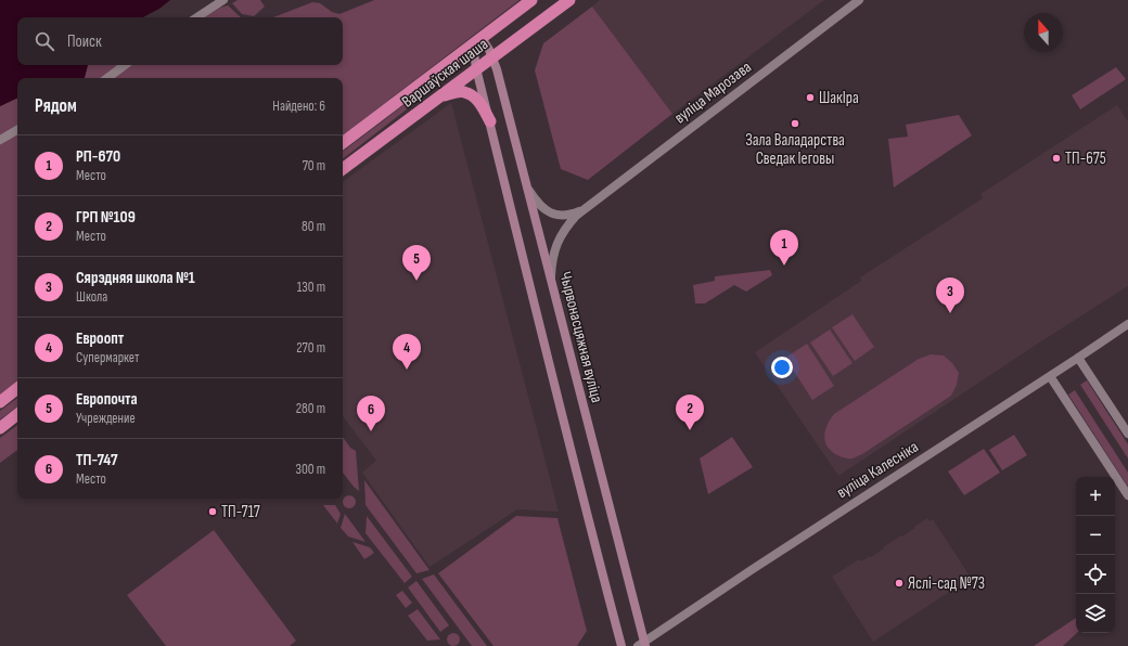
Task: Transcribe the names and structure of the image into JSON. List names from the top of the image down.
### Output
{
  "streets": {
    "highway": ["Варшаўская шаша"],
    "main road": ["Чырвонасцяжная вуліца"],
    "street": ["вуліца Марозава", "вуліца Калесніка"]
  },
  "crossings": [
    ["Варшаўская шаша", "Чырвонасцяжная вуліца"],
    ["вуліца Марозава", "Чырвонасцяжная вуліца"],
    ["Чырвонасцяжная вуліца", "вуліца Калесніка"]
  ],
  "places": [
    "ШакІра",
    "Зала Валадарства Сведак Іеговы",
    "ТП-675",
    "ТП-717",
    "Яслі-сад №73"
  ],
  "north": "top",
  "page": {
    "search": "Поиск",
    "heading": ["Рядом", "Найдено: 6"],
    "list": [
      {
        "mark": "1",
        "name": "РП-670",
        "note": "Место",
        "value": "70 m"
      },
      {
        "mark": "2",
        "name": "ГРП №109",
        "note": "Место",
        "value": "80 m"
      },
      {
        "mark": "3",
        "name": "Сярэдняя школа №1",
        "note": "Школа",
        "value": "130 m"
      },
      {
        "mark": "4",
        "name": "Евроопт",
        "note": "Супермаркет",
        "value": "270 m"
      },
      {
        "mark": "5",
        "name": "Европочта",
        "note": "Учреждение",
        "value": "280 m"
      },
      {
        "mark": "6",
        "name": "ТП-747",
        "note": "Место",
        "value": "300 m"
      }
    ],
    "pins": [
      "1",
      "5",
      "3",
      "4",
      "2",
      "6"
    ],
    "map_buttons": ["+", "−"]
  }
}
